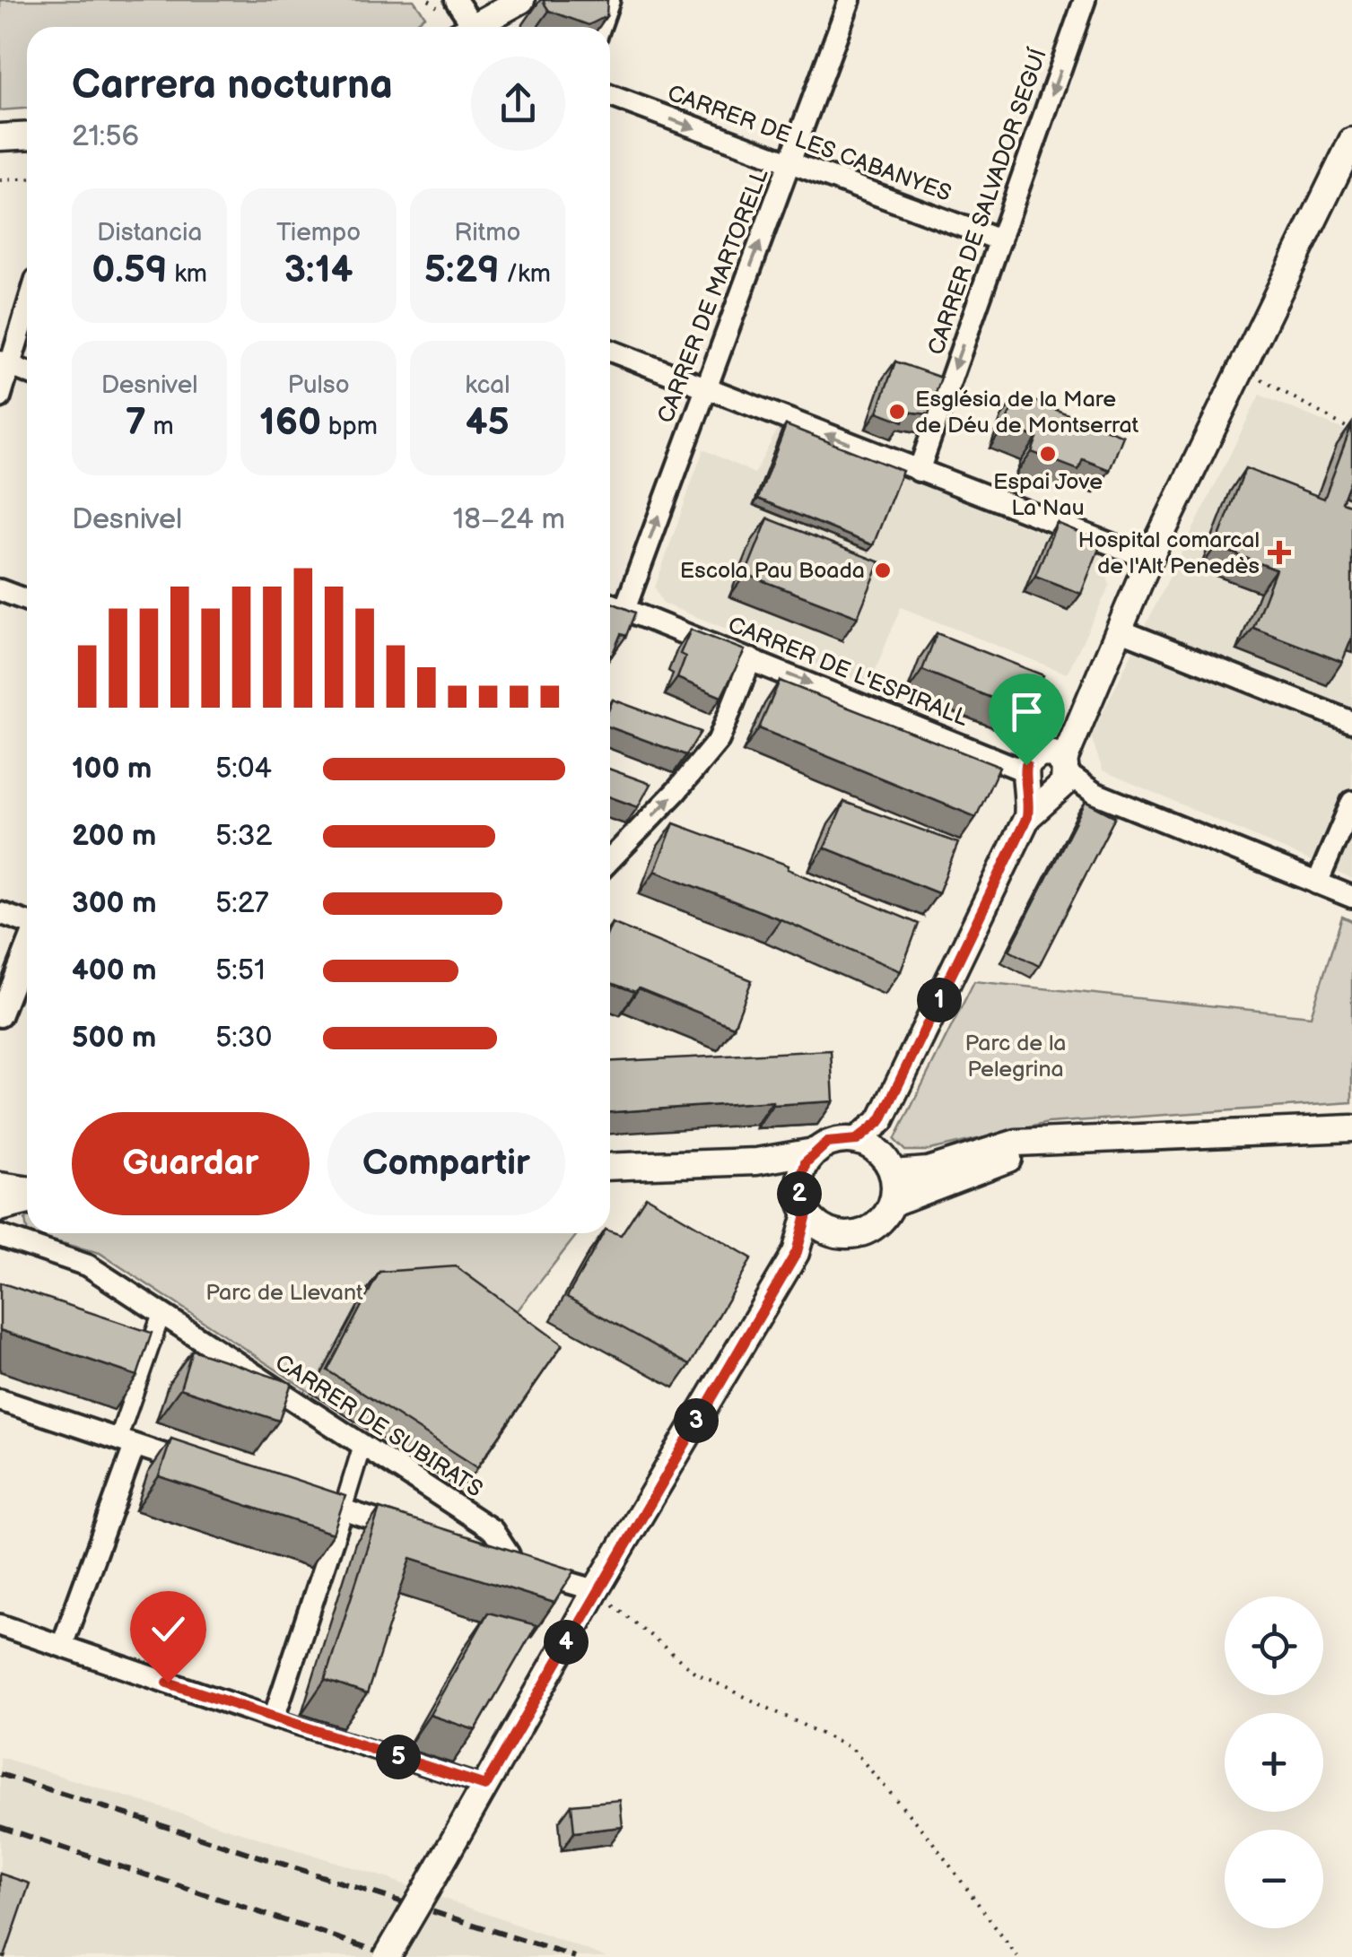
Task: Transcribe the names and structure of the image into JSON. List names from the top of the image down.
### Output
{
  "streets": {
    "street": [
      "CARRER DE LES CABANYES",
      "CARRER DE SALVADOR SEGUÍ",
      "CARRER DE MARTORELL",
      "CARRER DE L'ESPIRALL",
      "CARRER DE SUBIRATS"
    ]
  },
  "crossings": [
    ["CARRER DE LES CABANYES", "CARRER DE SALVADOR SEGUÍ"],
    ["CARRER DE LES CABANYES", "CARRER DE MARTORELL"],
    ["CARRER DE MARTORELL", "CARRER DE L'ESPIRALL"]
  ],
  "one_way": [
    "CARRER DE LES CABANYES",
    "CARRER DE SALVADOR SEGUÍ",
    "CARRER DE MARTORELL",
    "CARRER DE L'ESPIRALL"
  ],
  "parks": ["Parc de la Pelegrina", "Parc de Llevant"],
  "places": {
    "other": ["Església de la Mare de Déu de Montserrat", "Espai Jove La Nau", "Escola Pau Boada"],
    "health": ["Hospital comarcal de l'Alt Penedès"]
  },
  "page": {
    "heading": ["Carrera nocturna", "21:56"],
    "stats": [
      ["Distancia", "0.59 km"],
      ["Tiempo", "3:14"],
      ["Ritmo", "5:29 /km"],
      ["Desnivel", "7 m"],
      ["Pulso", "160 bpm"],
      ["kcal", "45"]
    ],
    "chart": ["Desnivel", "18–24 m"],
    "list": [
      {
        "name": "100 m",
        "note": "5:04"
      },
      {
        "name": "200 m",
        "note": "5:32"
      },
      {
        "name": "300 m",
        "note": "5:27"
      },
      {
        "name": "400 m",
        "note": "5:51"
      },
      {
        "name": "500 m",
        "note": "5:30"
      }
    ],
    "pins": [
      "1",
      "2",
      "3",
      "4",
      "5"
    ],
    "buttons": ["Guardar", "Compartir"],
    "map_buttons": ["+", "−"]
  }
}
